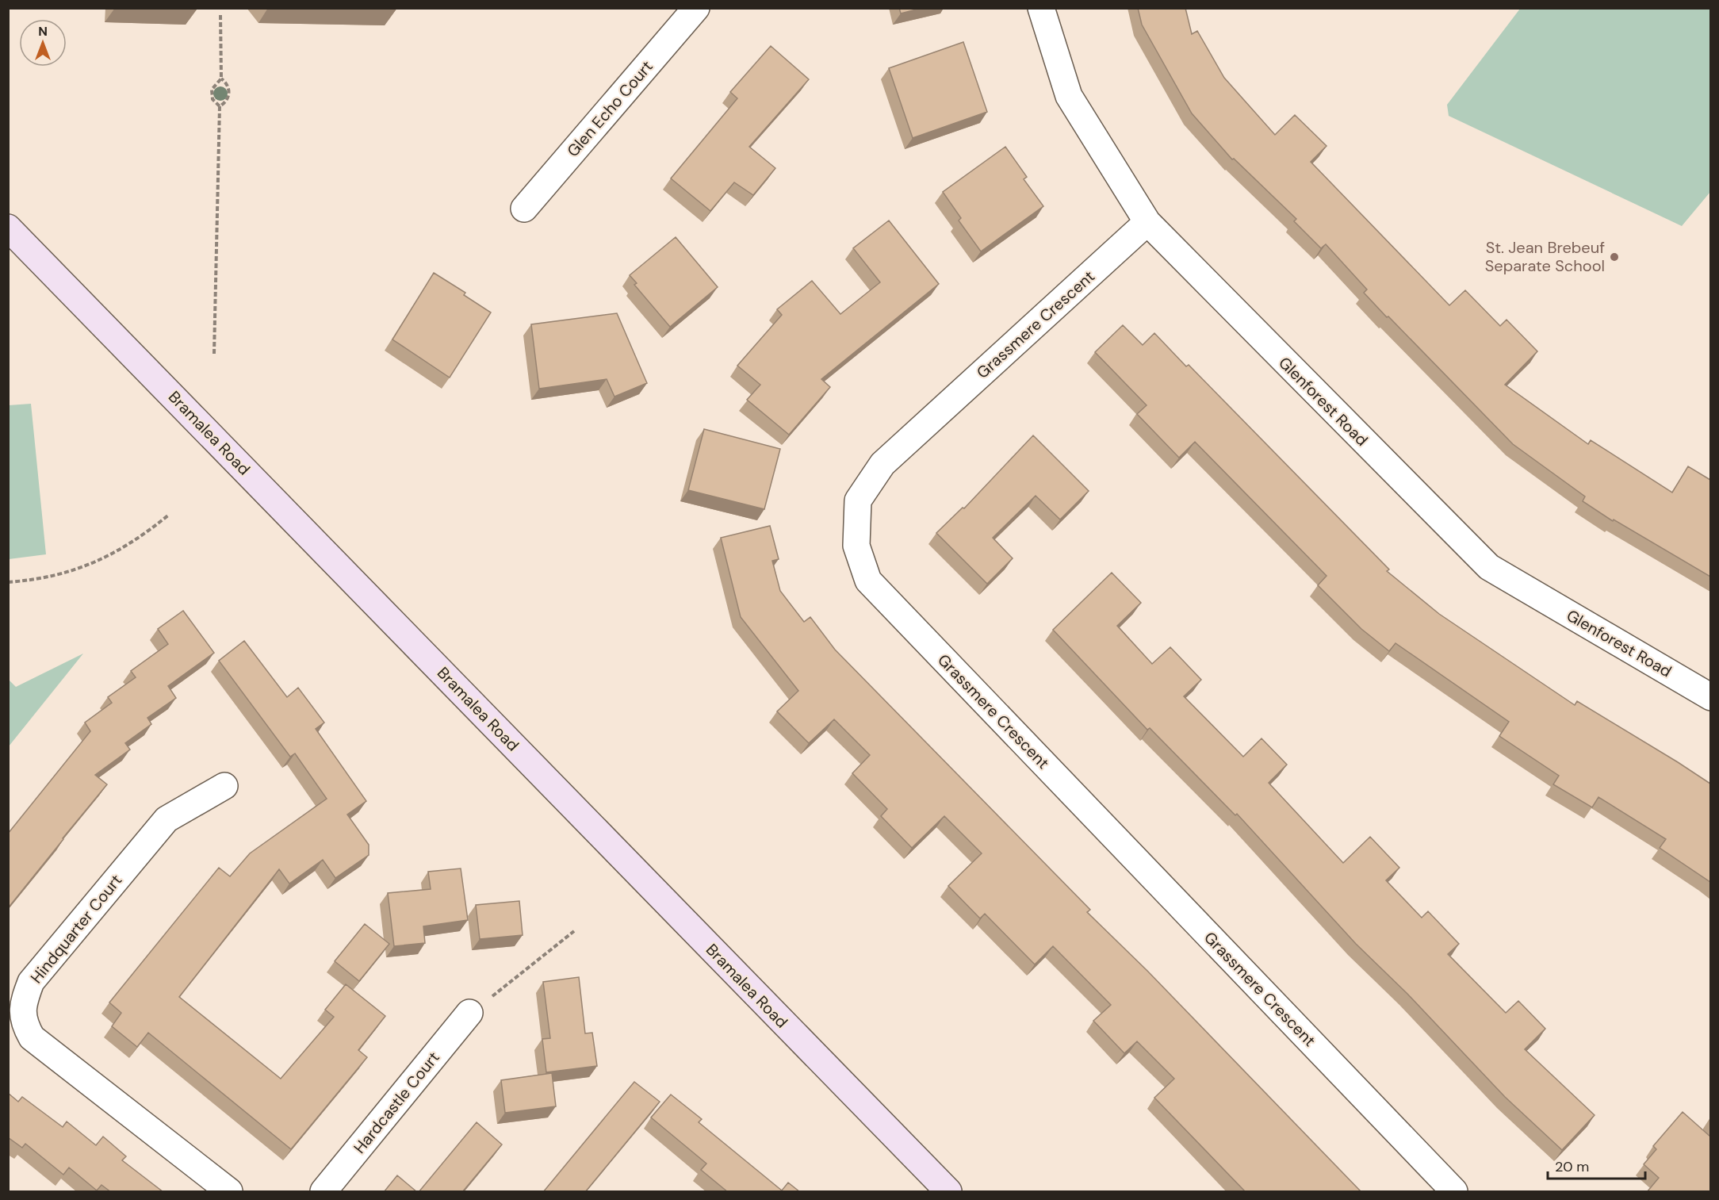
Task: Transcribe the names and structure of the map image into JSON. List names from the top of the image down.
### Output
{
  "streets": {
    "main road": ["Bramalea Road"],
    "street": [
      "Glen Echo Court",
      "Grassmere Crescent",
      "Glenforest Road",
      "Hindquarter Court",
      "Hardcastle Court"
    ]
  },
  "crossings": [
    ["Grassmere Crescent", "Glenforest Road"]
  ],
  "places": ["St. Jean Brebeuf Separate School"],
  "scale_bar": "20 m",
  "north": "top"
}
